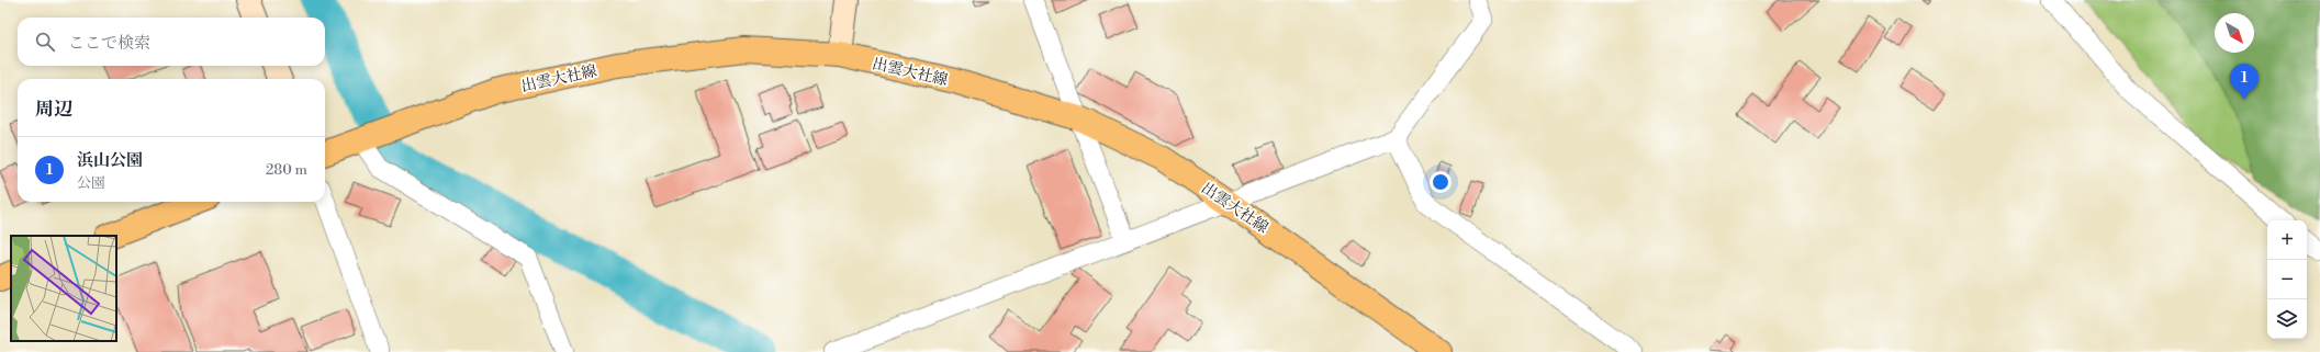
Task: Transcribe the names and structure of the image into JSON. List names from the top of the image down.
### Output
{
  "streets": {
    "main road": ["出雲大社線"]
  },
  "north": "bottom right",
  "page": {
    "search": "ここで検索",
    "pins": "1",
    "heading": "周辺",
    "list": [
      {
        "mark": "1",
        "name": "浜山公園",
        "note": "公園",
        "value": "280 m"
      }
    ],
    "map_buttons": ["+", "−"]
  }
}
